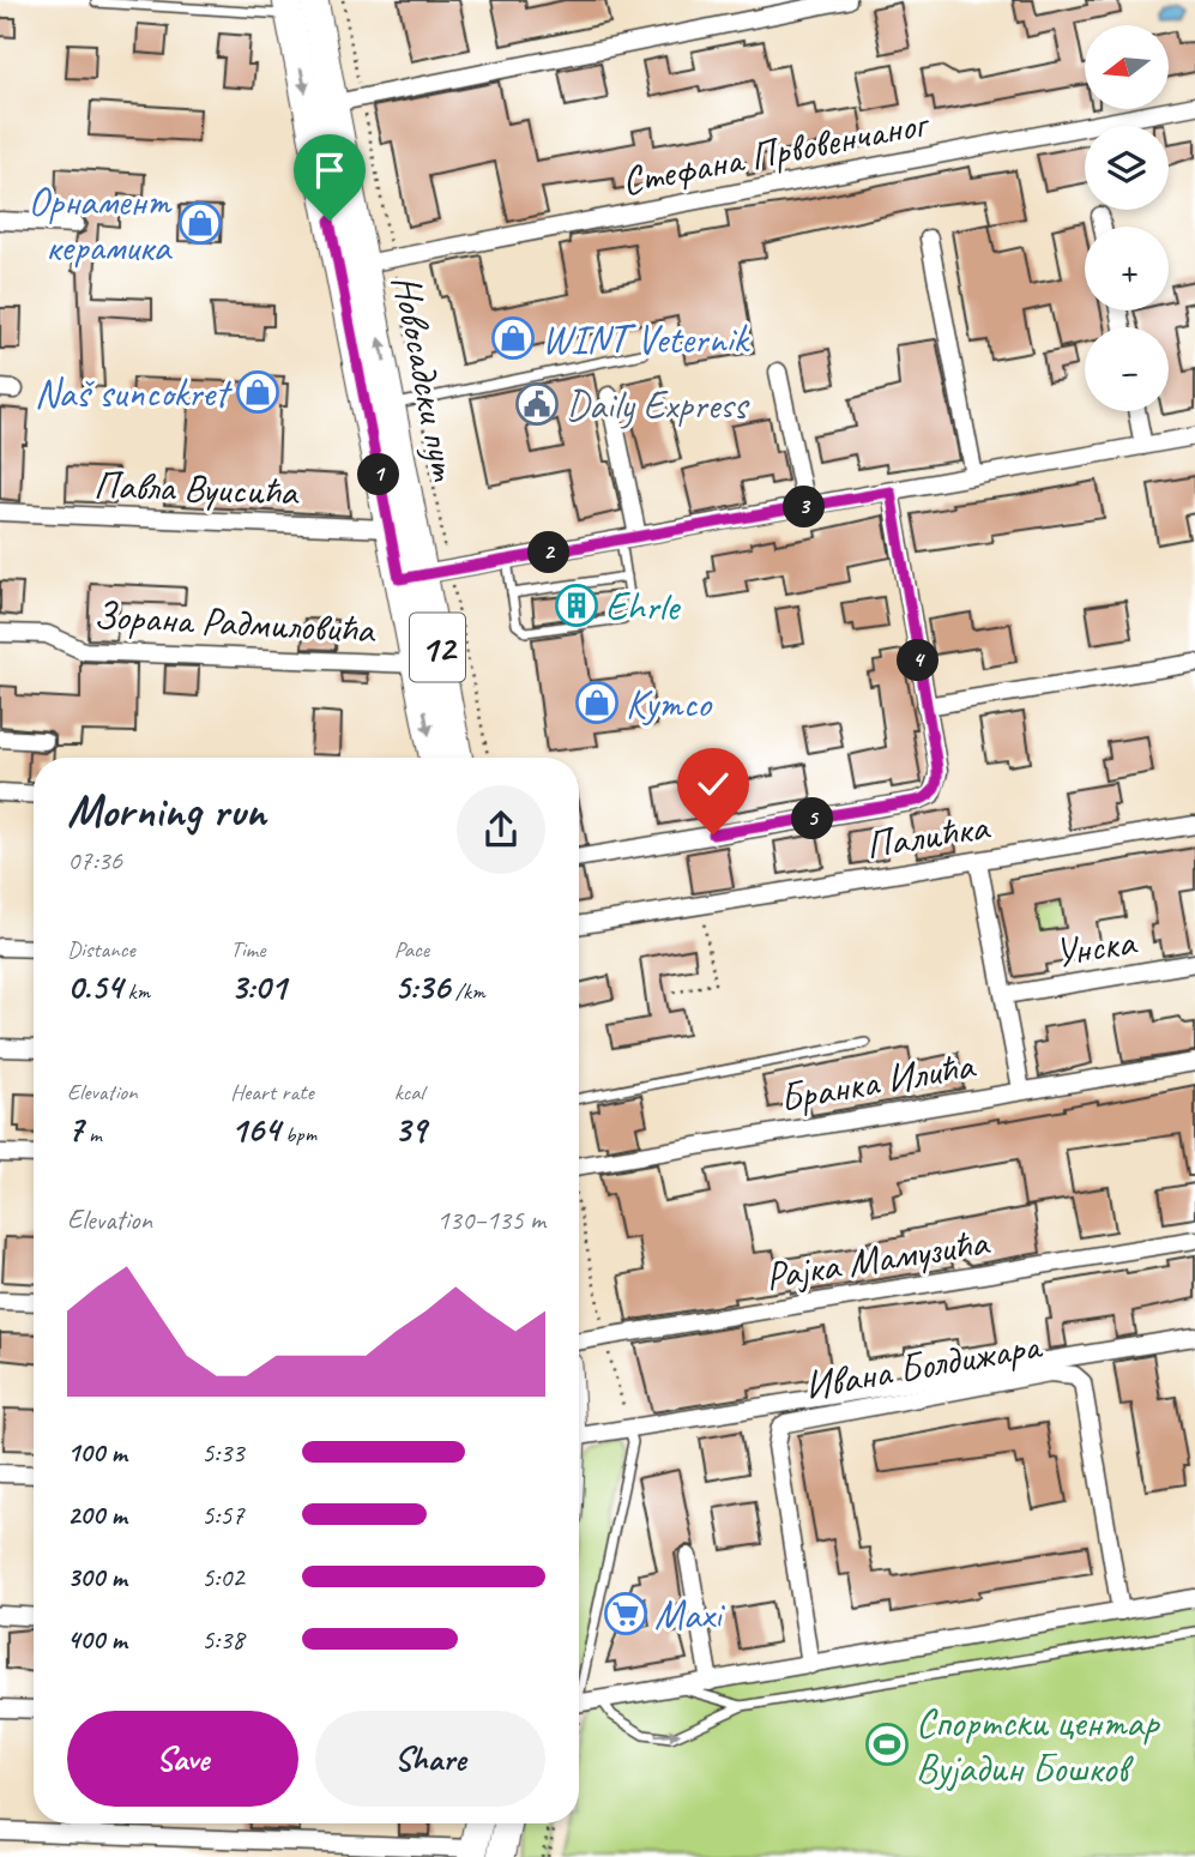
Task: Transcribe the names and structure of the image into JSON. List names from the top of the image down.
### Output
{
  "streets": {
    "main road": ["Новосадски пут", "12"],
    "street": [
      "Стефана Првовенчаног",
      "Павла Вуисића",
      "Зорана Радмиловића",
      "Палићка",
      "Унска",
      "Бранка Илића",
      "Рајка Мамузића",
      "Ивана Болдижара"
    ]
  },
  "crossings": [
    ["Стефана Првовенчаног", "Новосадски пут"],
    ["Новосадски пут", "Павла Вуисића"],
    ["Новосадски пут", "Зорана Радмиловића"],
    ["Палићка", "Унска"],
    ["Унска", "Бранка Илића"]
  ],
  "places": {
    "shop": [
      "Орнамент керамика",
      "WINT Veternik",
      "Naš suncokret",
      "Kymco"
    ],
    "public building": ["Daily Express"],
    "building": ["Ehrle"],
    "supermarket": ["Maxi"],
    "sports": ["Спортски центар Вујадин Бошков"]
  },
  "north": "left",
  "page": {
    "map_buttons": ["+", "−"],
    "pins": [
      "1",
      "3",
      "2",
      "4",
      "5"
    ],
    "heading": ["Morning run", "07:36"],
    "stats": [
      ["Distance", "0.54 km"],
      ["Time", "3:01"],
      ["Pace", "5:36 /km"],
      ["Elevation", "7 m"],
      ["Heart rate", "164 bpm"],
      ["kcal", "39"]
    ],
    "chart": ["Elevation", "130–135 m"],
    "list": [
      {
        "name": "100 m",
        "note": "5:33"
      },
      {
        "name": "200 m",
        "note": "5:57"
      },
      {
        "name": "300 m",
        "note": "5:02"
      },
      {
        "name": "400 m",
        "note": "5:38"
      }
    ],
    "buttons": ["Save", "Share"]
  }
}
